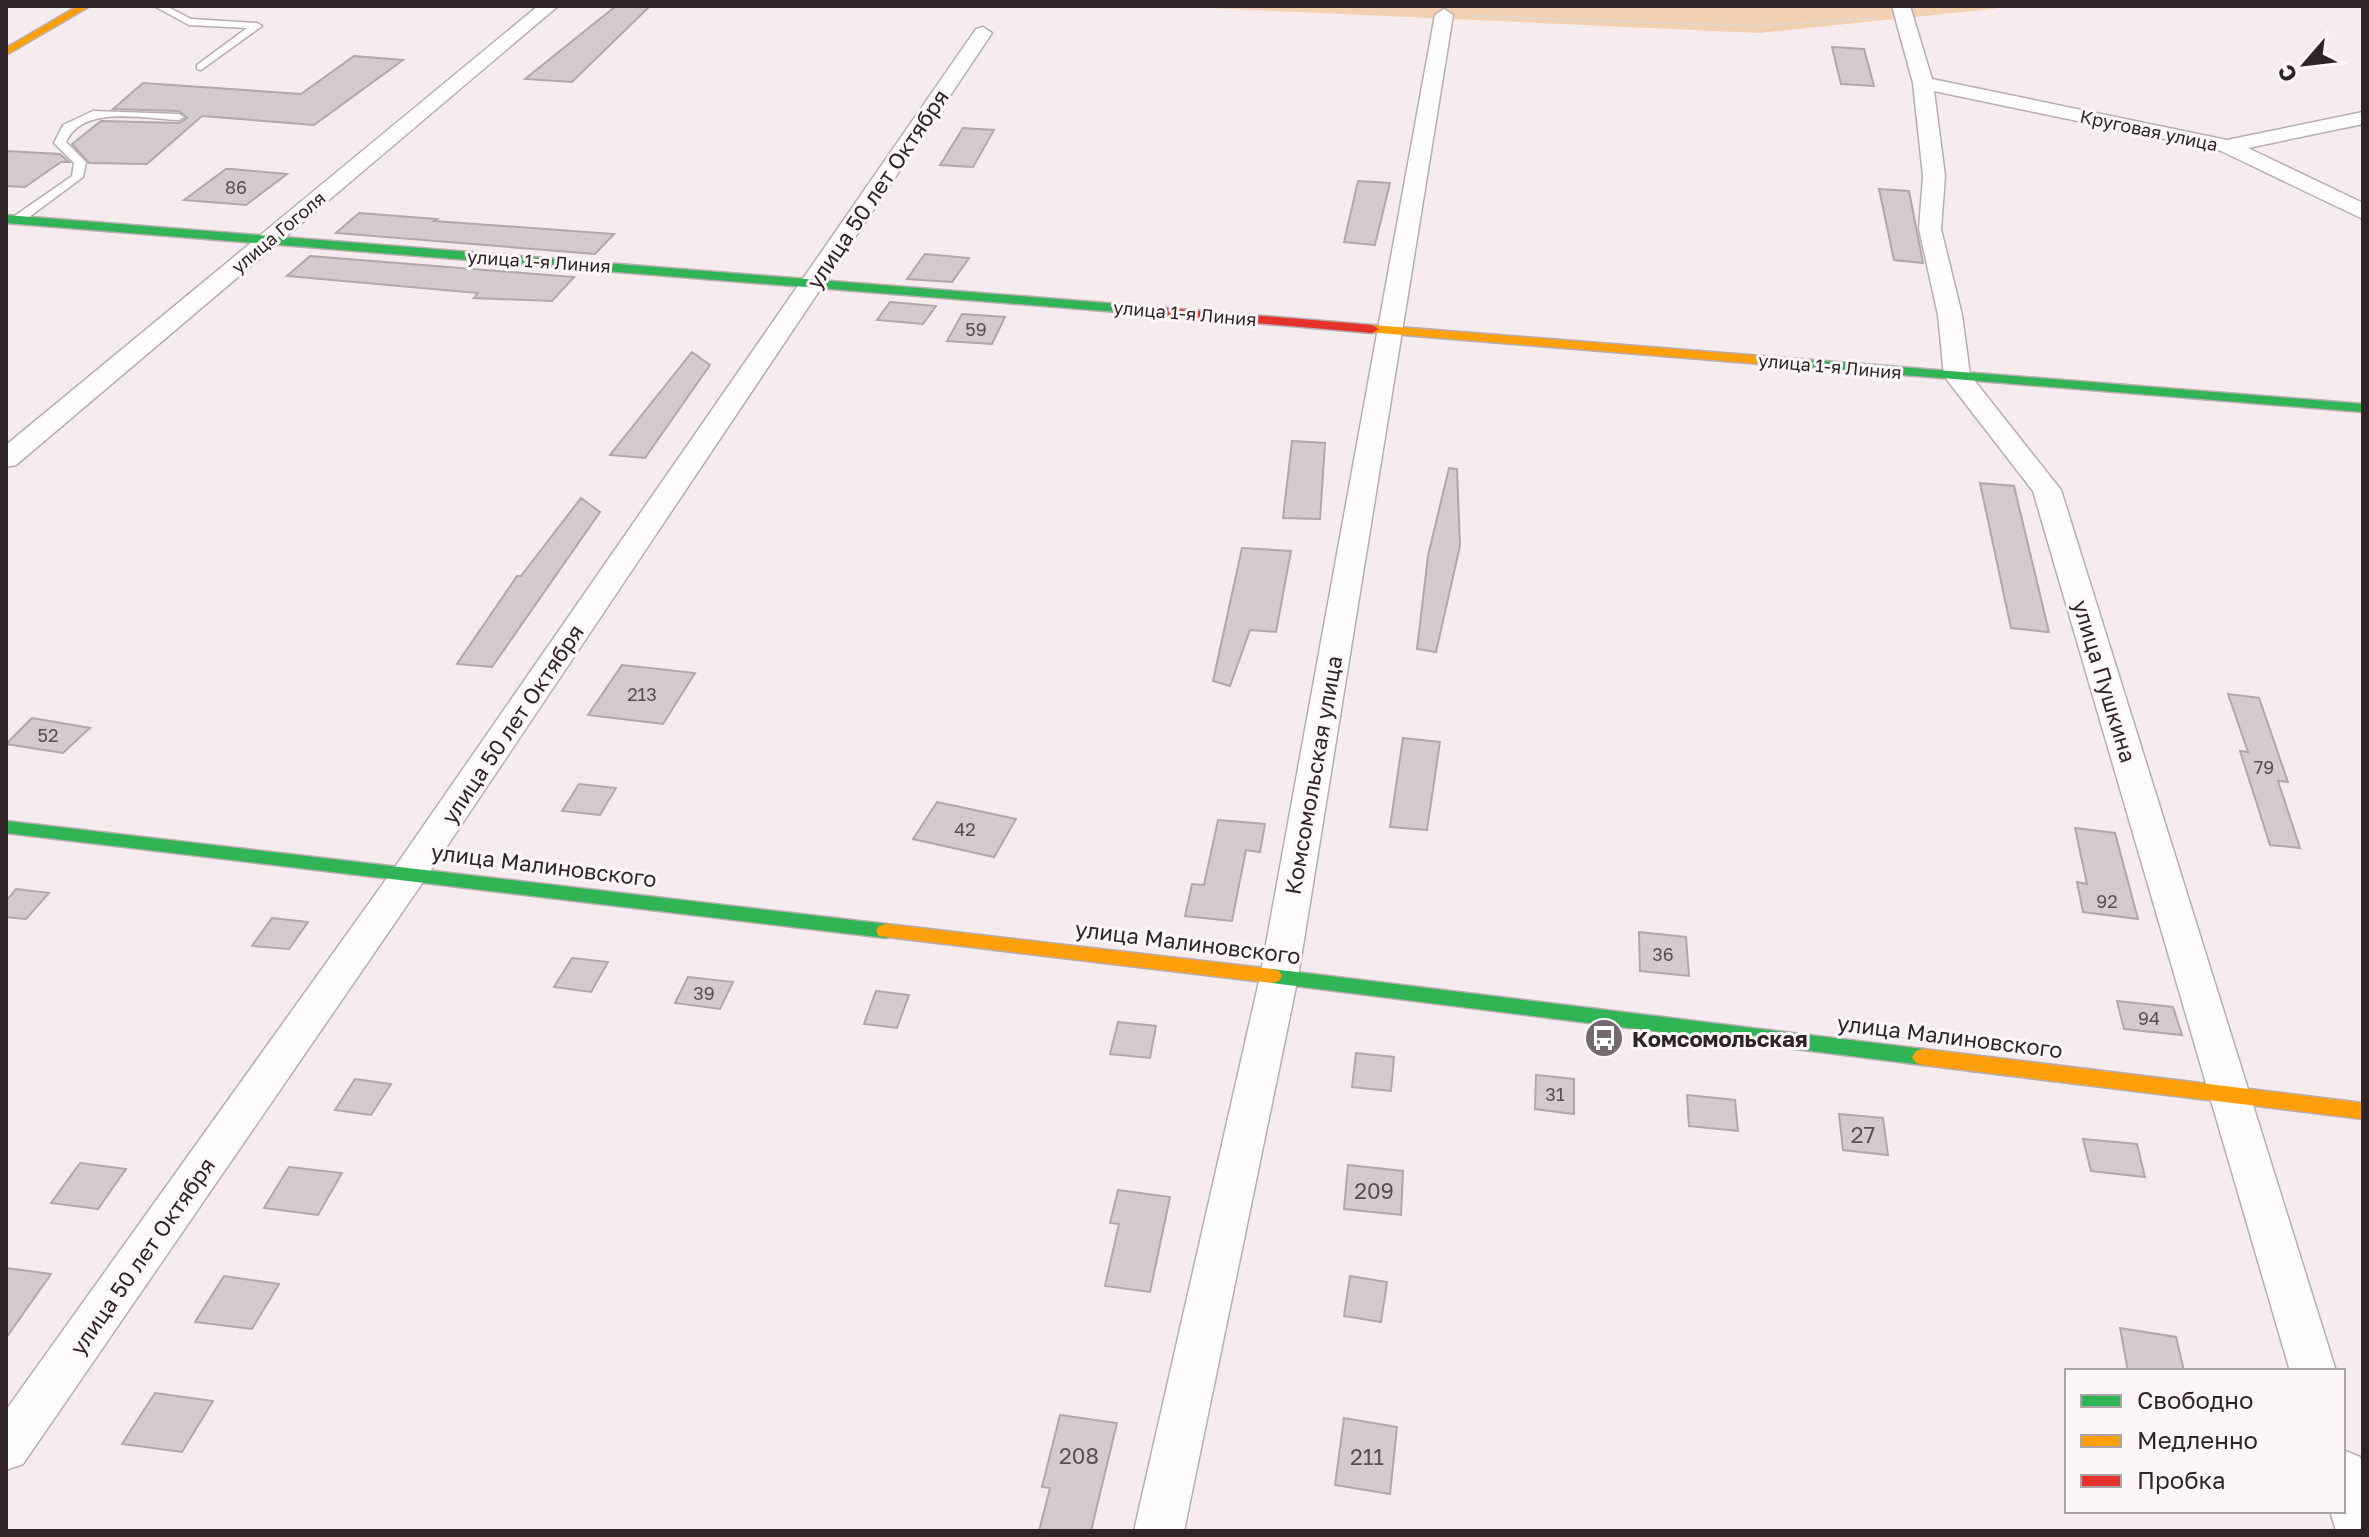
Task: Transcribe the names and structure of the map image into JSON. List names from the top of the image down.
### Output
{
  "streets": {
    "street": [
      "Круговая улица",
      "улица 50 лет Октября",
      "улица Гоголя",
      "улица 1-я Линия",
      "улица Пушкина",
      "Комсомольская улица",
      "улица Малиновского"
    ]
  },
  "crossings": [
    ["улица 50 лет Октября", "улица 1-я Линия"],
    ["улица 50 лет Октября", "улица Малиновского"],
    ["улица Гоголя", "улица 1-я Линия"],
    ["улица 1-я Линия", "улица Пушкина"],
    ["улица 1-я Линия", "Комсомольская улица"],
    ["улица Пушкина", "улица Малиновского"],
    ["Комсомольская улица", "улица Малиновского"]
  ],
  "places": {
    "bus stop": ["Комсомольская"]
  },
  "house_numbers": [
    "86",
    "59",
    "213",
    "52",
    "79",
    "42",
    "92",
    "36",
    "39",
    "94",
    "31",
    "27",
    "209",
    "208",
    "211"
  ],
  "legend": ["Свободно", "Медленно", "Пробка"],
  "north": "bottom left"
}
